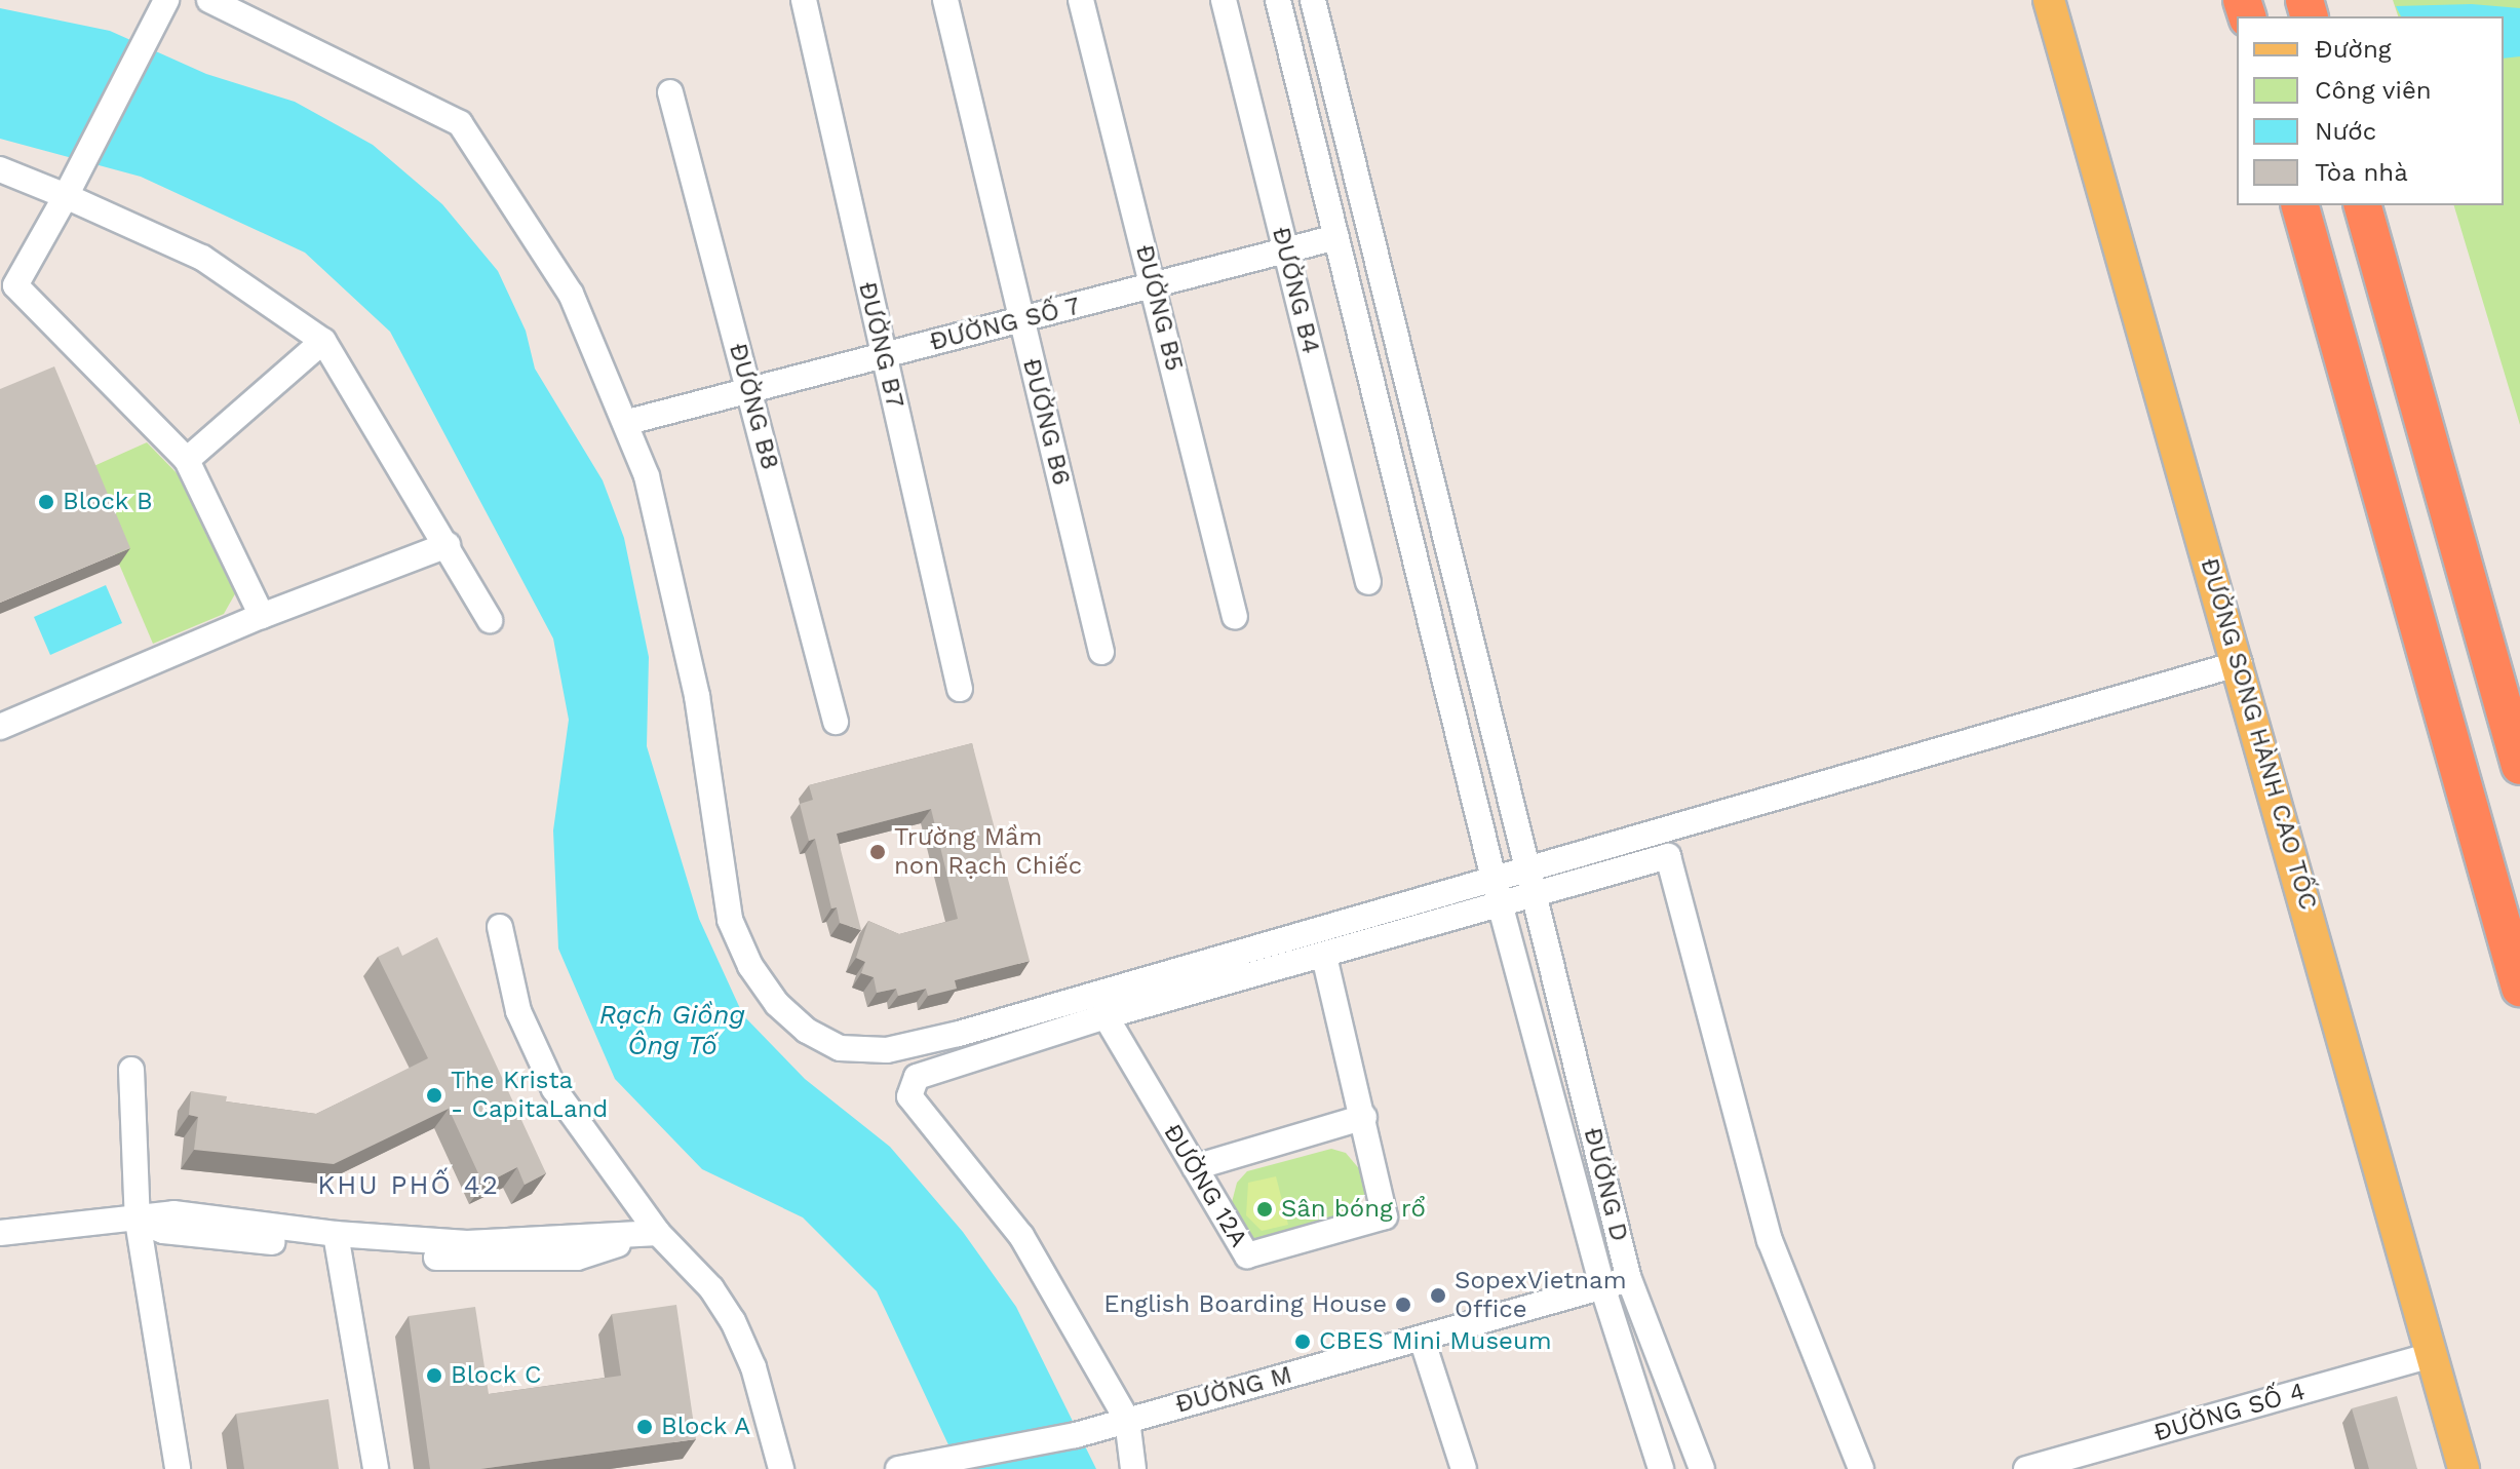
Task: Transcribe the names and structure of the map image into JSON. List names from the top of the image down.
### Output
{
  "streets": {
    "main road": ["ĐƯỜNG SONG HÀNH CAO TỐC"],
    "street": [
      "ĐƯỜNG B4",
      "ĐƯỜNG B5",
      "ĐƯỜNG SỐ 7",
      "ĐƯỜNG B7",
      "ĐƯỜNG B8",
      "ĐƯỜNG B6",
      "ĐƯỜNG D",
      "ĐƯỜNG 12A",
      "ĐƯỜNG M",
      "ĐƯỜNG SỐ 4"
    ]
  },
  "crossings": [
    ["ĐƯỜNG B4", "ĐƯỜNG SỐ 7"],
    ["ĐƯỜNG B5", "ĐƯỜNG SỐ 7"],
    ["ĐƯỜNG SỐ 7", "ĐƯỜNG B7"],
    ["ĐƯỜNG SỐ 7", "ĐƯỜNG B8"],
    ["ĐƯỜNG SỐ 7", "ĐƯỜNG B6"],
    ["ĐƯỜNG SỐ 7", "ĐƯỜNG D"],
    ["ĐƯỜNG SONG HÀNH CAO TỐC", "ĐƯỜNG SỐ 4"],
    ["ĐƯỜNG D", "ĐƯỜNG M"]
  ],
  "districts": ["KHU PHỐ 42"],
  "water": ["Rạch Giồng Ông Tố"],
  "places": [
    "Block B",
    "Trường Mầm non Rạch Chiếc",
    "The Krista - CapitaLand",
    "Sân bóng rổ",
    "SopexVietnam Office",
    "English Boarding House",
    "CBES Mini Museum",
    "Block C",
    "Block A"
  ],
  "legend": [
    "Đường",
    "Công viên",
    "Nước",
    "Tòa nhà"
  ]
}
